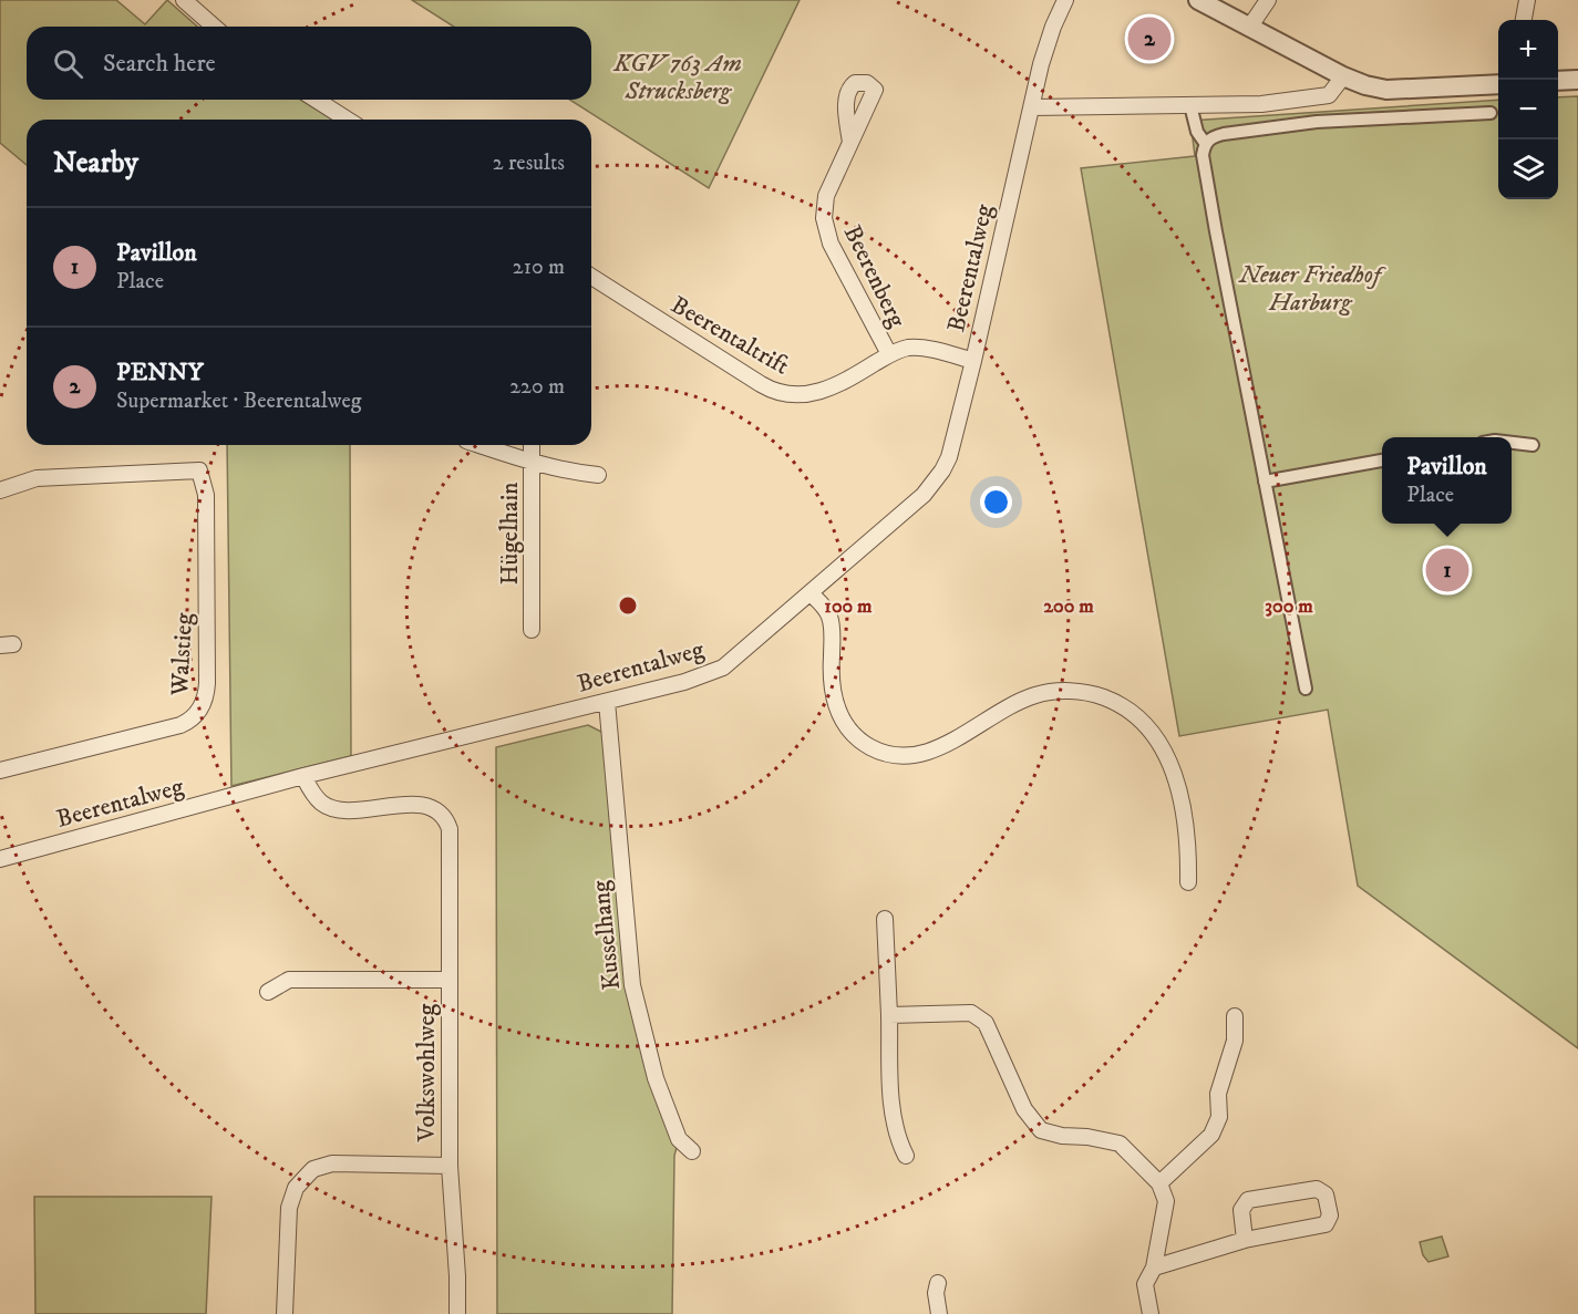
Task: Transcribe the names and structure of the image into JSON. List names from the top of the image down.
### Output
{
  "streets": {
    "street": [
      "Beerentalweg",
      "Beerenberg",
      "Beerentaltrift",
      "Hügelhain",
      "Walstieg",
      "Kusselhang",
      "Volkswohlweg"
    ]
  },
  "crossings": [
    ["Beerentalweg", "Beerentaltrift"],
    ["Beerentalweg", "Kusselhang"],
    ["Beerentalweg", "Volkswohlweg"],
    ["Beerenberg", "Beerentaltrift"]
  ],
  "parks": ["KGV 763 Am Strucksberg", "Neuer Friedhof Harburg"],
  "page": {
    "pins": ["2", "1"],
    "map_buttons": ["+", "−"],
    "search": "Search here",
    "heading": ["Nearby", "2 results"],
    "list": [
      {
        "mark": "1",
        "name": "Pavillon",
        "note": "Place",
        "value": "210 m"
      },
      {
        "mark": "2",
        "name": "PENNY",
        "note": "Supermarket · Beerentalweg",
        "value": "220 m"
      }
    ],
    "popup": ["Pavillon", "Place"]
  },
  "rings": ["100 m", "200 m", "300 m"]
}
